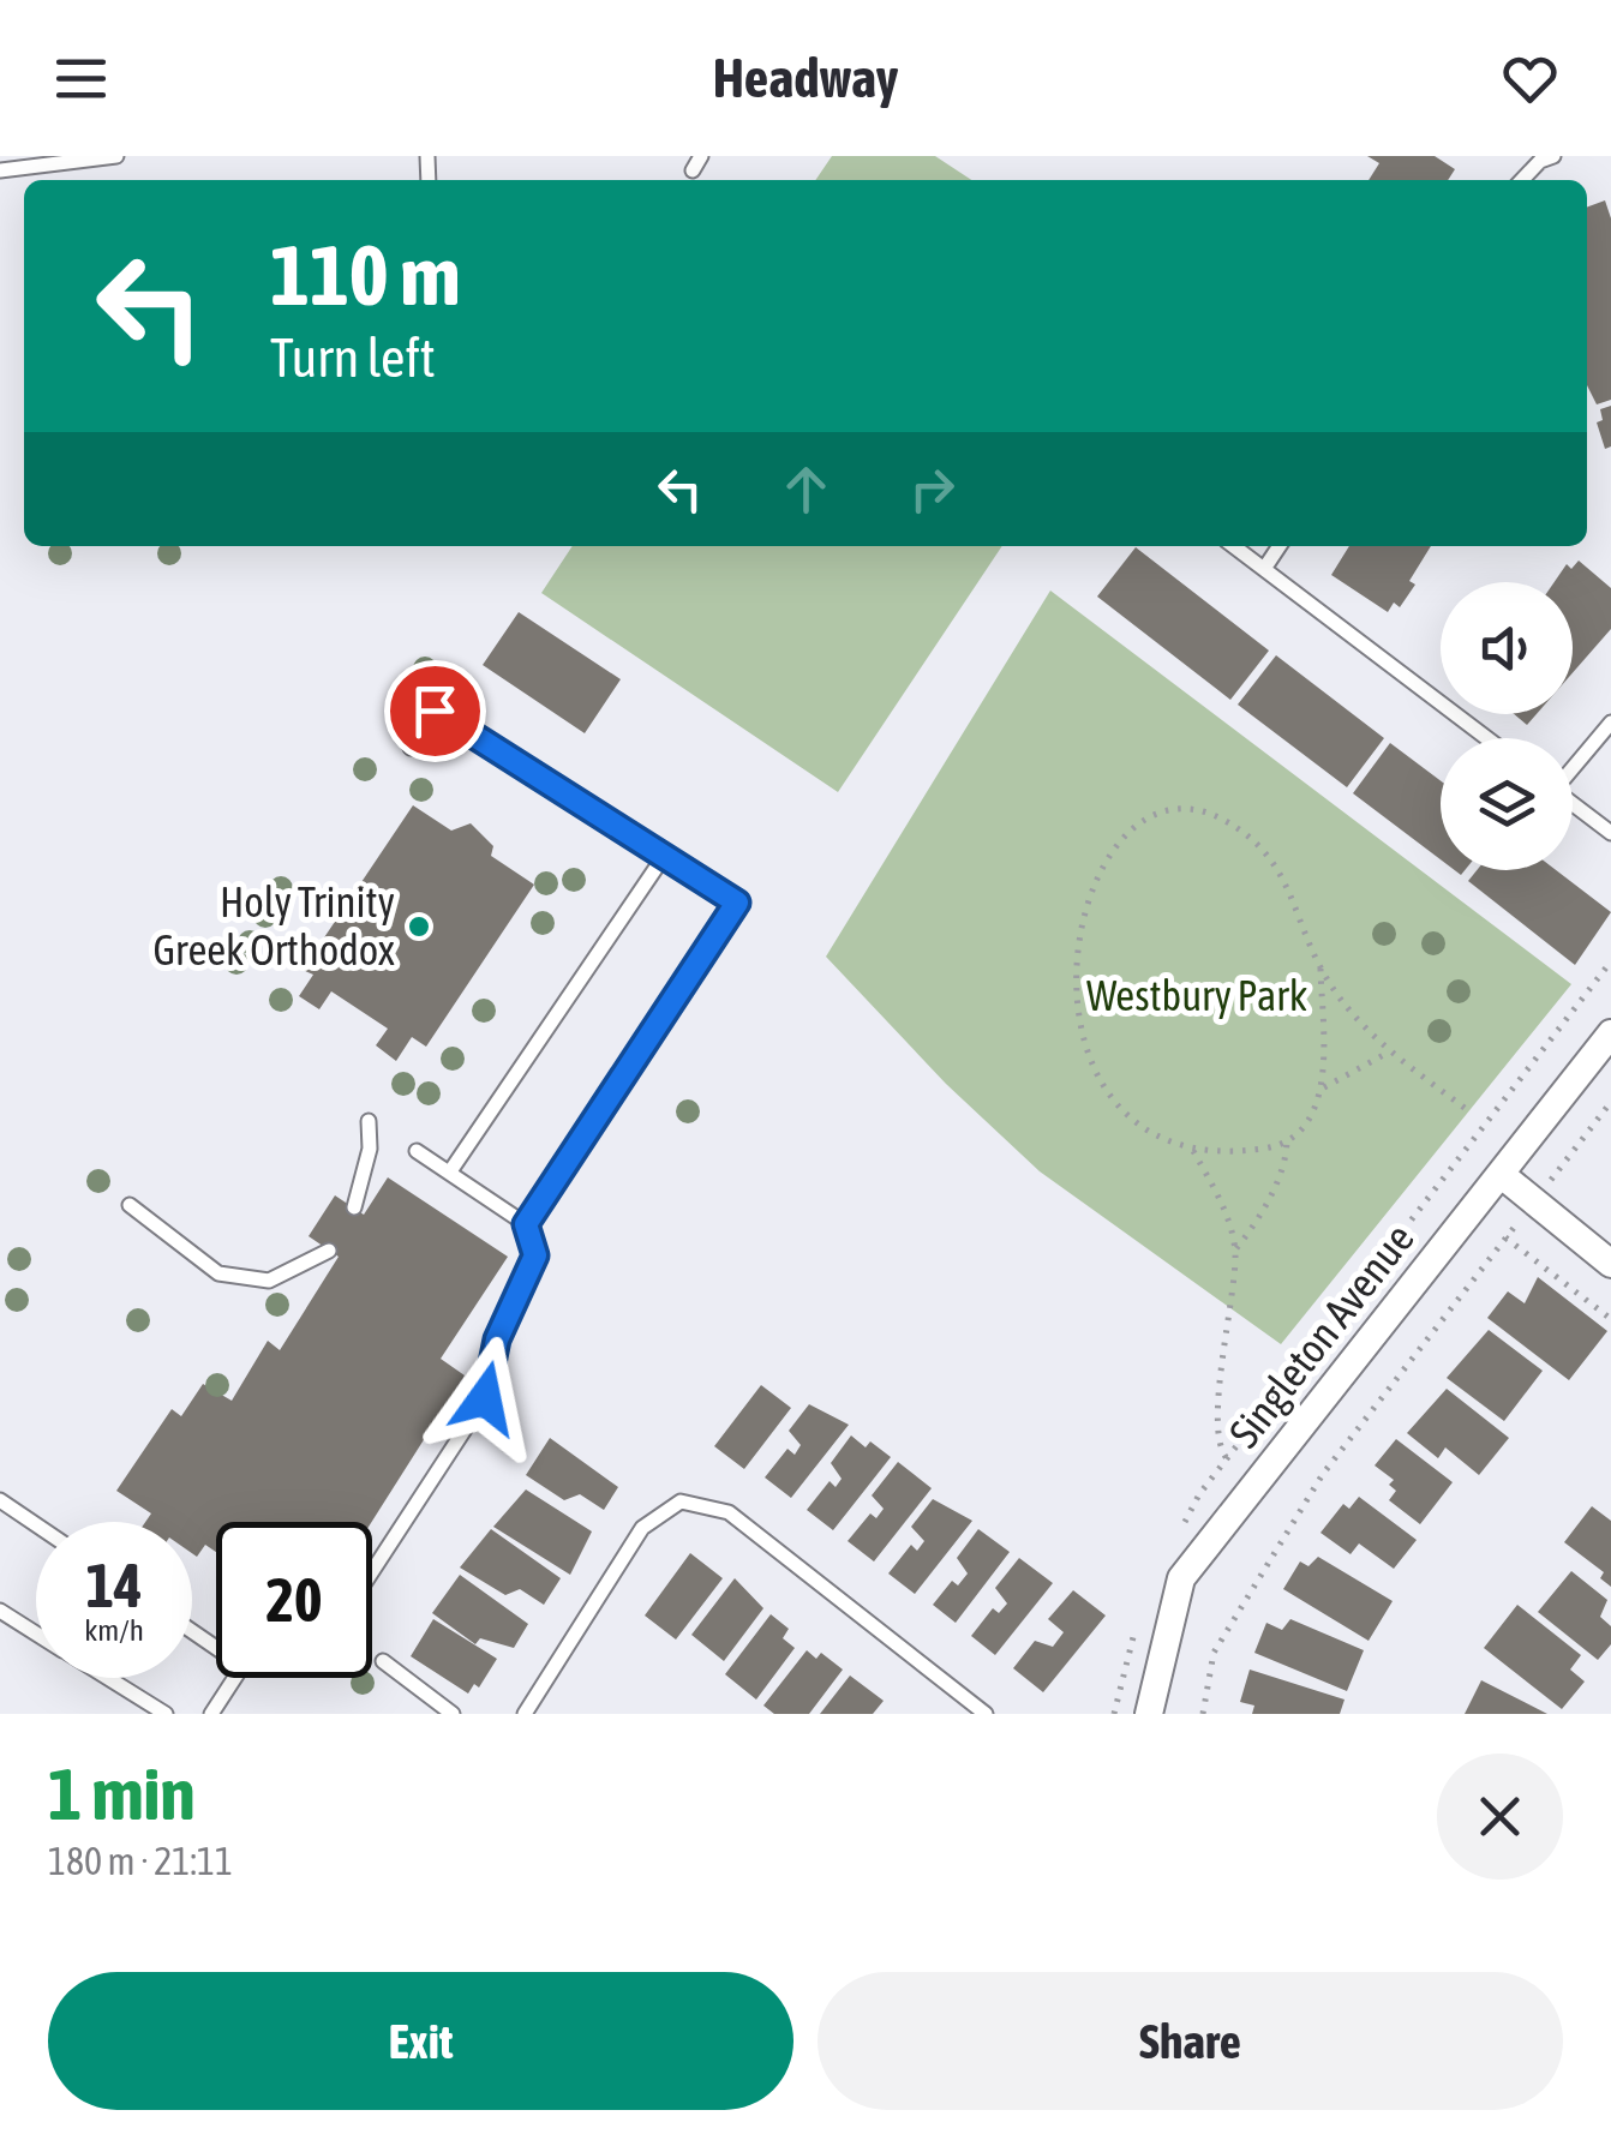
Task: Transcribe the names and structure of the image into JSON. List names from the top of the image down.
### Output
{
  "streets": {
    "street": ["Singleton Avenue"]
  },
  "parks": ["Westbury Park"],
  "places": ["Holy Trinity Greek Orthodox"],
  "page": {
    "header": "Headway",
    "turn": ["110 m", "Turn left"],
    "speed": "14 km/h",
    "limit": "20",
    "heading": ["1 min", "180 m · 21:11"],
    "buttons": ["Exit", "Share"]
  }
}
